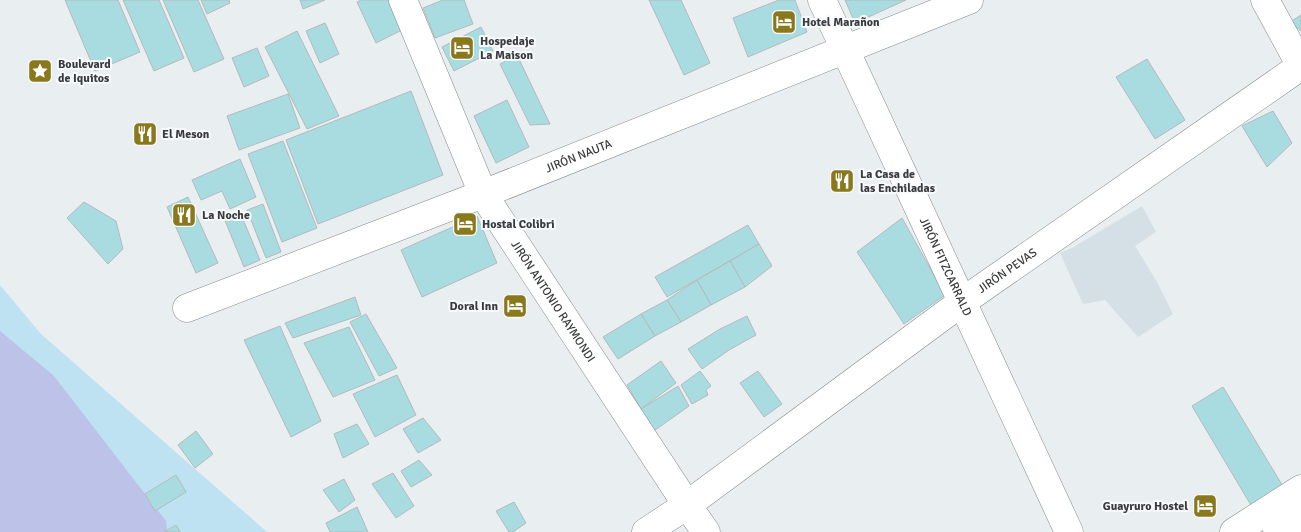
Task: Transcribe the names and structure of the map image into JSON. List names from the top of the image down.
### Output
{
  "streets": {
    "street": [
      "JIRÓN NAUTA",
      "JIRÓN FITZCARRALD",
      "JIRÓN PEVAS",
      "JIRÓN ANTONIO RAYMONDI"
    ]
  },
  "crossings": [
    ["JIRÓN NAUTA", "JIRÓN FITZCARRALD"],
    ["JIRÓN NAUTA", "JIRÓN ANTONIO RAYMONDI"],
    ["JIRÓN FITZCARRALD", "JIRÓN PEVAS"],
    ["JIRÓN PEVAS", "JIRÓN ANTONIO RAYMONDI"]
  ],
  "places": {
    "hotel": [
      "Hotel Marañon",
      "Hospedaje La Maison",
      "Hostal Colibri",
      "Doral Inn",
      "Guayruro Hostel"
    ],
    "place": ["Boulevard de Iquitos"],
    "restaurant": ["El Meson", "La Casa de las Enchiladas", "La Noche"]
  }
}
